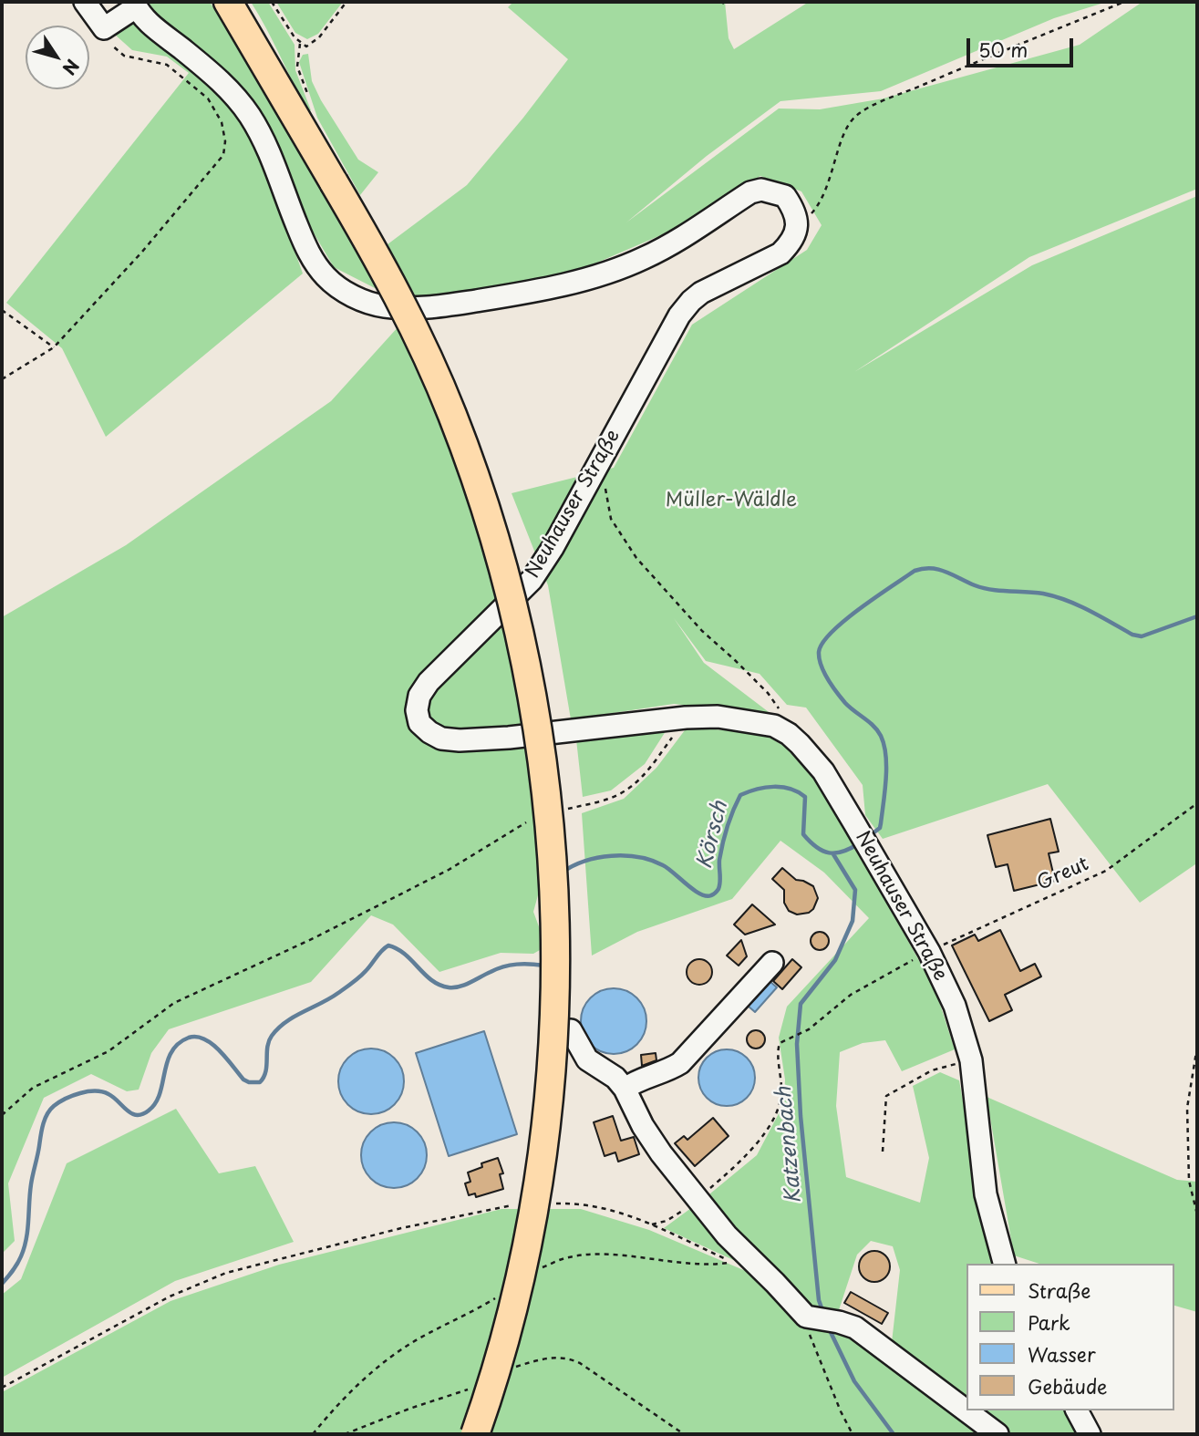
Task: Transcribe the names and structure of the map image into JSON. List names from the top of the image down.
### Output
{
  "streets": {
    "street": ["Neuhauser Straße"],
    "path": ["Greut"]
  },
  "crossings": [
    ["Neuhauser Straße", "Greut"]
  ],
  "water": ["Körsch", "Katzenbach"],
  "parks": ["Müller-Wäldle"],
  "legend": [
    "Straße",
    "Park",
    "Wasser",
    "Gebäude"
  ],
  "scale_bar": "50 m",
  "north": "bottom right"
}
